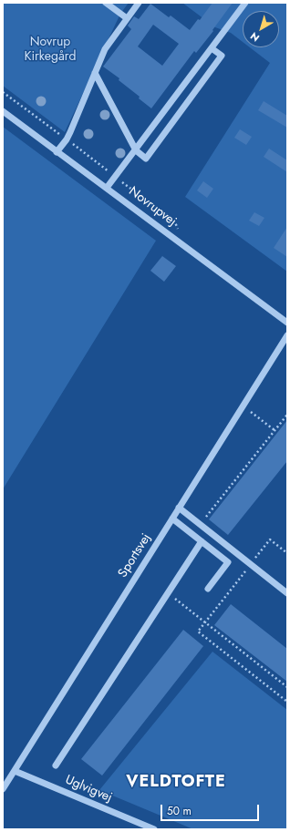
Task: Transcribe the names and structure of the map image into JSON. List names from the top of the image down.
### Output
{
  "streets": {
    "street": ["Novrupvej", "Sportsvej", "Uglvigvej"]
  },
  "crossings": [
    ["Sportsvej", "Uglvigvej"]
  ],
  "districts": ["VELDTOFTE"],
  "parks": ["Novrup Kirkegård"],
  "scale_bar": "50 m",
  "north": "bottom left"
}
